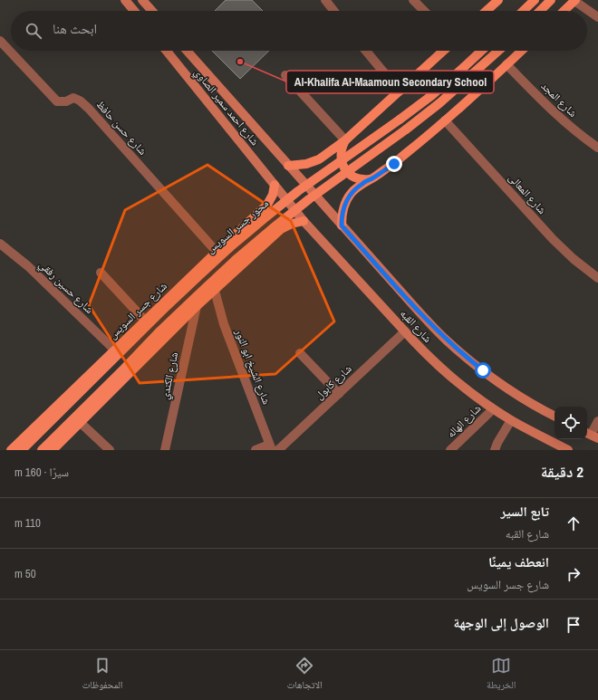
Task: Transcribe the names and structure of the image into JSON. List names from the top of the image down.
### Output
{
  "streets": {
    "main road": [
      "شارع احمد سمير الصاوي",
      "محور جسر السويس",
      "شارع جسر السويس",
      "شارع القبه"
    ],
    "street": [
      "شارع المجد",
      "شارع حسن حافظ",
      "شارع المعالى",
      "شارع حسين رفقي",
      "شارع الشيخ ابو النور",
      "شارع الكندي",
      "شارع كابول",
      "شارع الهاله"
    ]
  },
  "crossings": [
    ["شارع احمد سمير الصاوي", "شارع جسر السويس"],
    ["شارع احمد سمير الصاوي", "شارع القبه"],
    ["شارع حسن حافظ", "شارع جسر السويس"],
    ["شارع حسين رفقي", "شارع جسر السويس"],
    ["شارع جسر السويس", "شارع القبه"],
    ["شارع القبه", "شارع كابول"],
    ["شارع القبه", "شارع الهاله"]
  ],
  "places": ["Al-Khalifa Al-Maamoun Secondary School"],
  "page": {
    "search": "ابحث هنا",
    "heading": ["2 دقيقة", "سيرًا · 160 m"],
    "list": [
      ["تابع السير", "شارع القبه", "110 m"],
      ["انعطف يمينًا", "شارع جسر السويس", "50 m"],
      "الوصول إلى الوجهة"
    ],
    "nav": ["الخريطة", "الاتجاهات", "المحفوظات"]
  }
}
